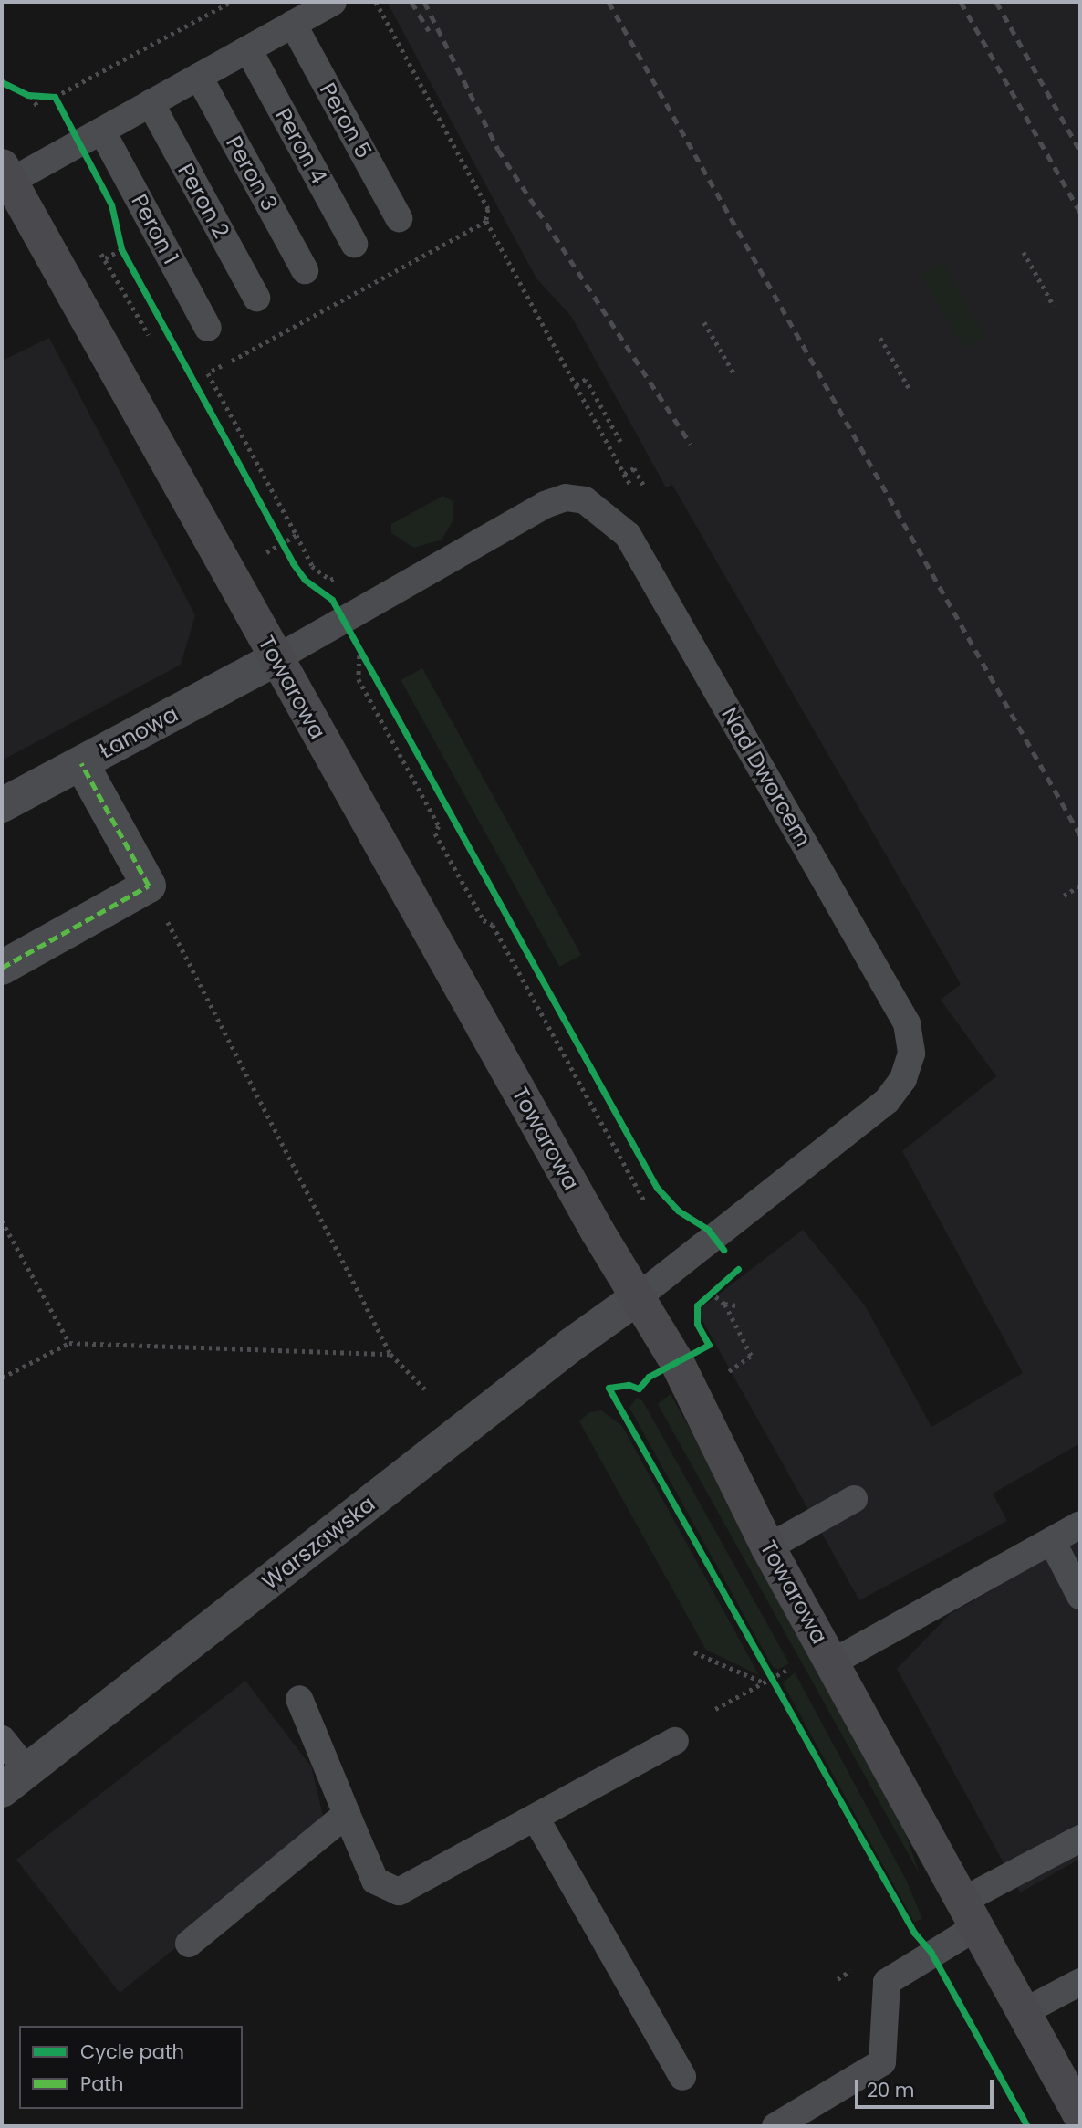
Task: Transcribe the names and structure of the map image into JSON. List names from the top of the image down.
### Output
{
  "streets": {
    "street": ["Towarowa", "Łanowa", "Warszawska"],
    "lane": [
      "Peron 5",
      "Peron 4",
      "Peron 3",
      "Peron 2",
      "Peron 1",
      "Nad Dworcem"
    ]
  },
  "crossings": [
    ["Towarowa", "Łanowa"],
    ["Towarowa", "Nad Dworcem"],
    ["Towarowa", "Warszawska"],
    ["Łanowa", "Nad Dworcem"],
    ["Nad Dworcem", "Warszawska"]
  ],
  "legend": ["Cycle path", "Path"],
  "scale_bar": "20 m"
}
